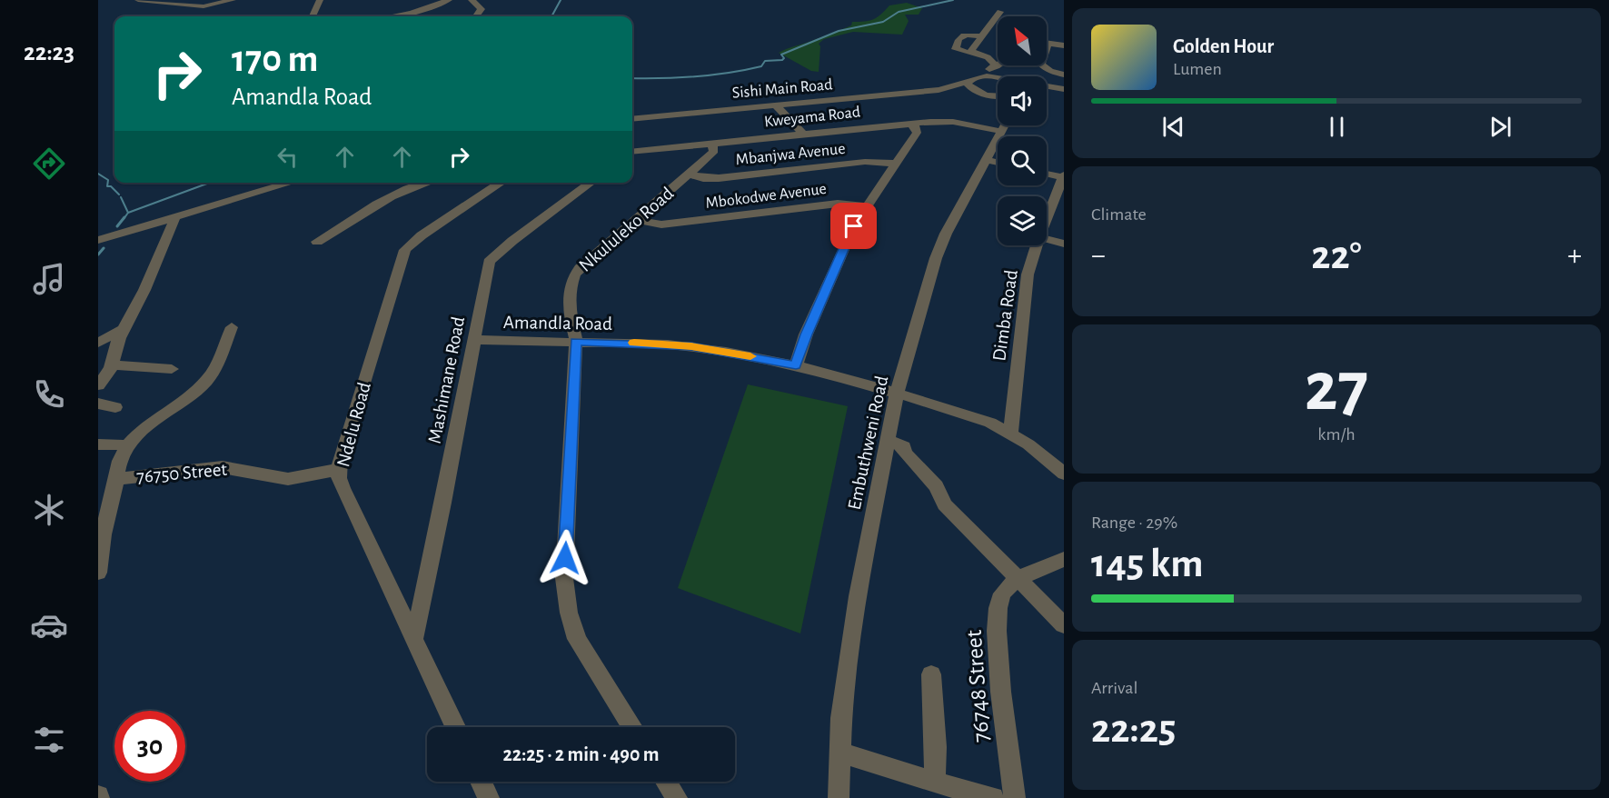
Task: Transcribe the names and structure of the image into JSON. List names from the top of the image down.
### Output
{
  "streets": {
    "street": [
      "Sishi Main Road",
      "Kweyama Road",
      "Mbanjwa Avenue",
      "Mbokodwe Avenue",
      "Nkululeko Road",
      "Dimba Road",
      "Amandla Road",
      "Mashimane Road",
      "Ndelu Road",
      "Embuthweni Road",
      "76750 Street",
      "76748 Street"
    ]
  },
  "crossings": [
    ["Kweyama Road", "Nkululeko Road"],
    ["Kweyama Road", "Embuthweni Road"],
    ["Mbanjwa Avenue", "Nkululeko Road"],
    ["Mbokodwe Avenue", "Nkululeko Road"],
    ["Nkululeko Road", "Amandla Road"],
    ["Dimba Road", "Amandla Road"],
    ["Amandla Road", "Mashimane Road"],
    ["Amandla Road", "Embuthweni Road"],
    ["Mashimane Road", "Ndelu Road"],
    ["Ndelu Road", "76750 Street"]
  ],
  "north": "top left",
  "page": {
    "tabs": "22:23",
    "turn": ["170 m", "Amandla Road"],
    "song": ["Golden Hour", "Lumen"],
    "tile": [
      "Climate",
      ["27", "km/h"],
      ["Range · 29%", "145 km"],
      ["Arrival", "22:25"]
    ],
    "heat": ["−", "22°", "+"],
    "limit": "30",
    "trip": "22:25 · 2 min · 490 m"
  }
}
